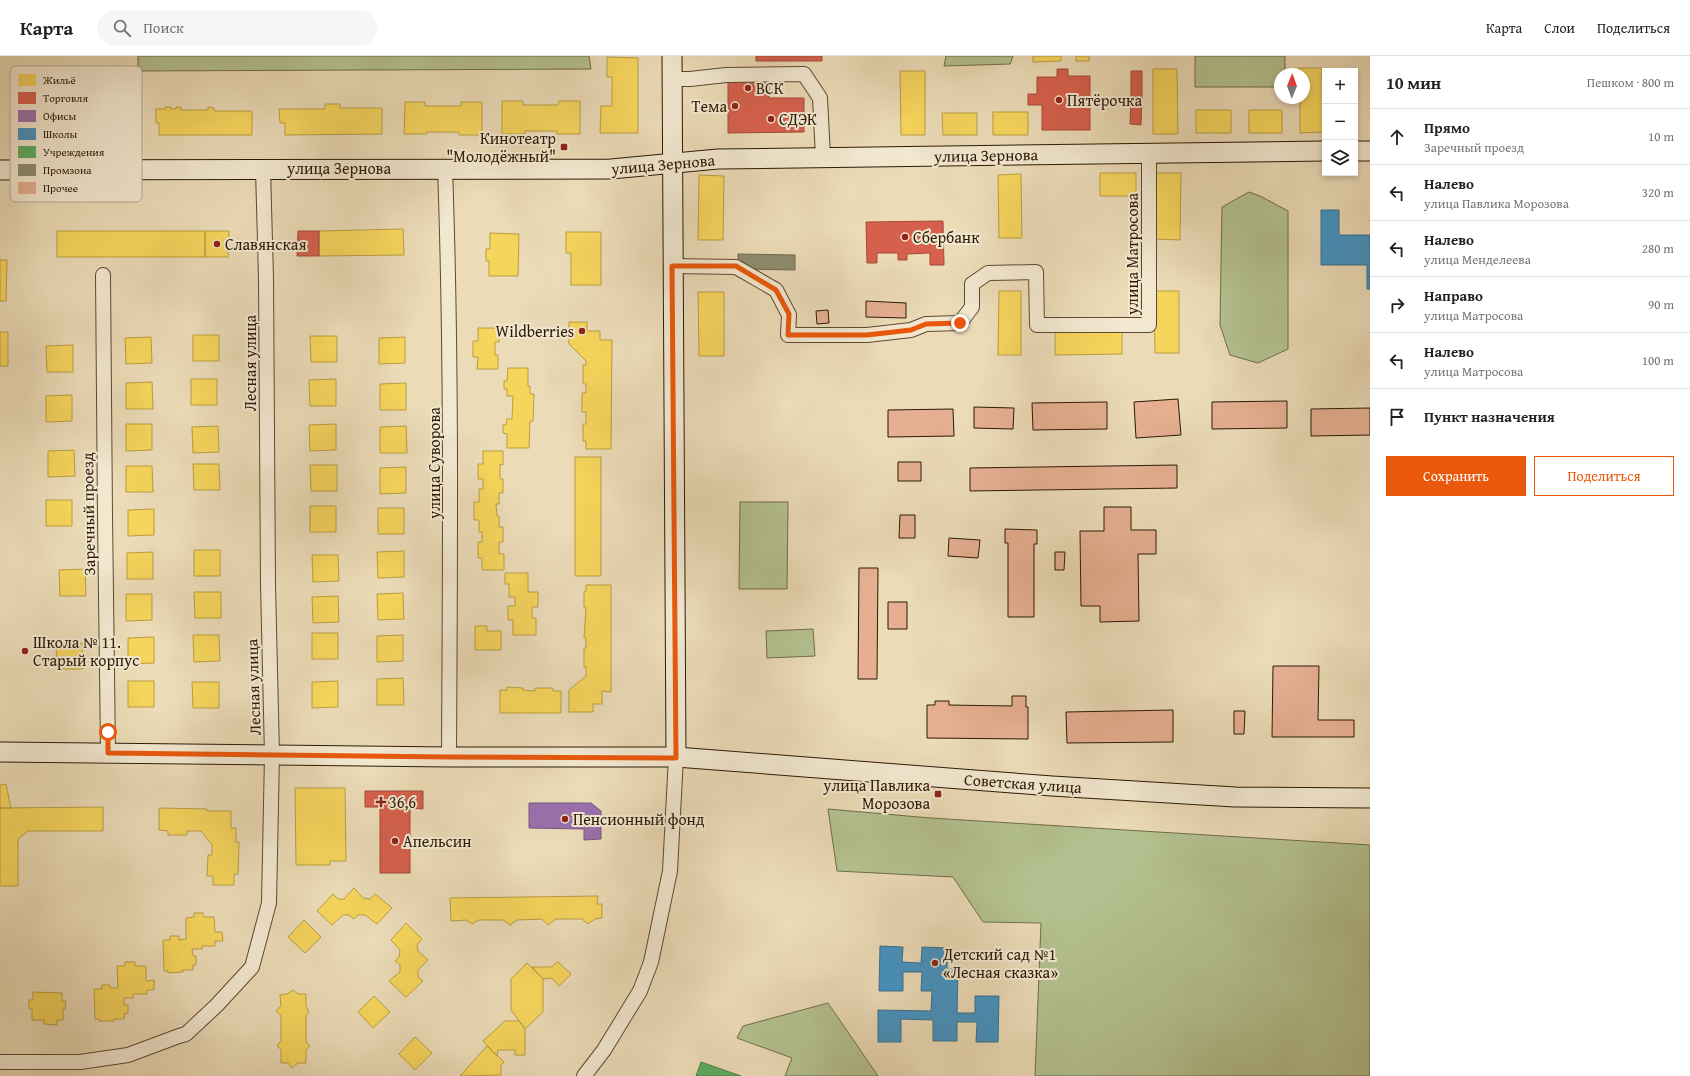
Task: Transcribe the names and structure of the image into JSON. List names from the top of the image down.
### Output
{
  "streets": {
    "street": [
      "улица Зернова",
      "улица Матросова",
      "Лесная улица",
      "улица Суворова",
      "Заречный проезд",
      "Советская улица"
    ]
  },
  "crossings": [
    ["улица Зернова", "улица Матросова"],
    ["улица Зернова", "Лесная улица"],
    ["улица Зернова", "улица Суворова"]
  ],
  "places": {
    "other": [
      "ВСК",
      "Пятёрочка",
      "Тема",
      "СДЭК",
      "Сбербанк",
      "Славянская",
      "Wildberries",
      "Школа № 11. Старый корпус",
      "Пенсионный фонд",
      "Апельсин",
      "Детский сад №1 «Лесная сказка»"
    ],
    "transit": ["Кинотеатр \"Молодёжный\"", "улица Павлика Морозова"],
    "health": ["36,6"]
  },
  "legend": [
    "Жильё",
    "Торговля",
    "Офисы",
    "Школы",
    "Учреждения",
    "Промзона",
    "Прочее"
  ],
  "north": "top",
  "page": {
    "header": "Карта",
    "search": "Поиск",
    "nav": ["Карта", "Слои", "Поделиться"],
    "heading": ["10 мин", "Пешком · 800 m"],
    "map_buttons": ["+", "−"],
    "list": [
      ["Прямо", "Заречный проезд", "10 m"],
      ["Налево", "улица Павлика Морозова", "320 m"],
      ["Налево", "улица Менделеева", "280 m"],
      ["Направо", "улица Матросова", "90 m"],
      ["Налево", "улица Матросова", "100 m"],
      "Пункт назначения"
    ],
    "buttons": ["Сохранить", "Поделиться"]
  }
}
